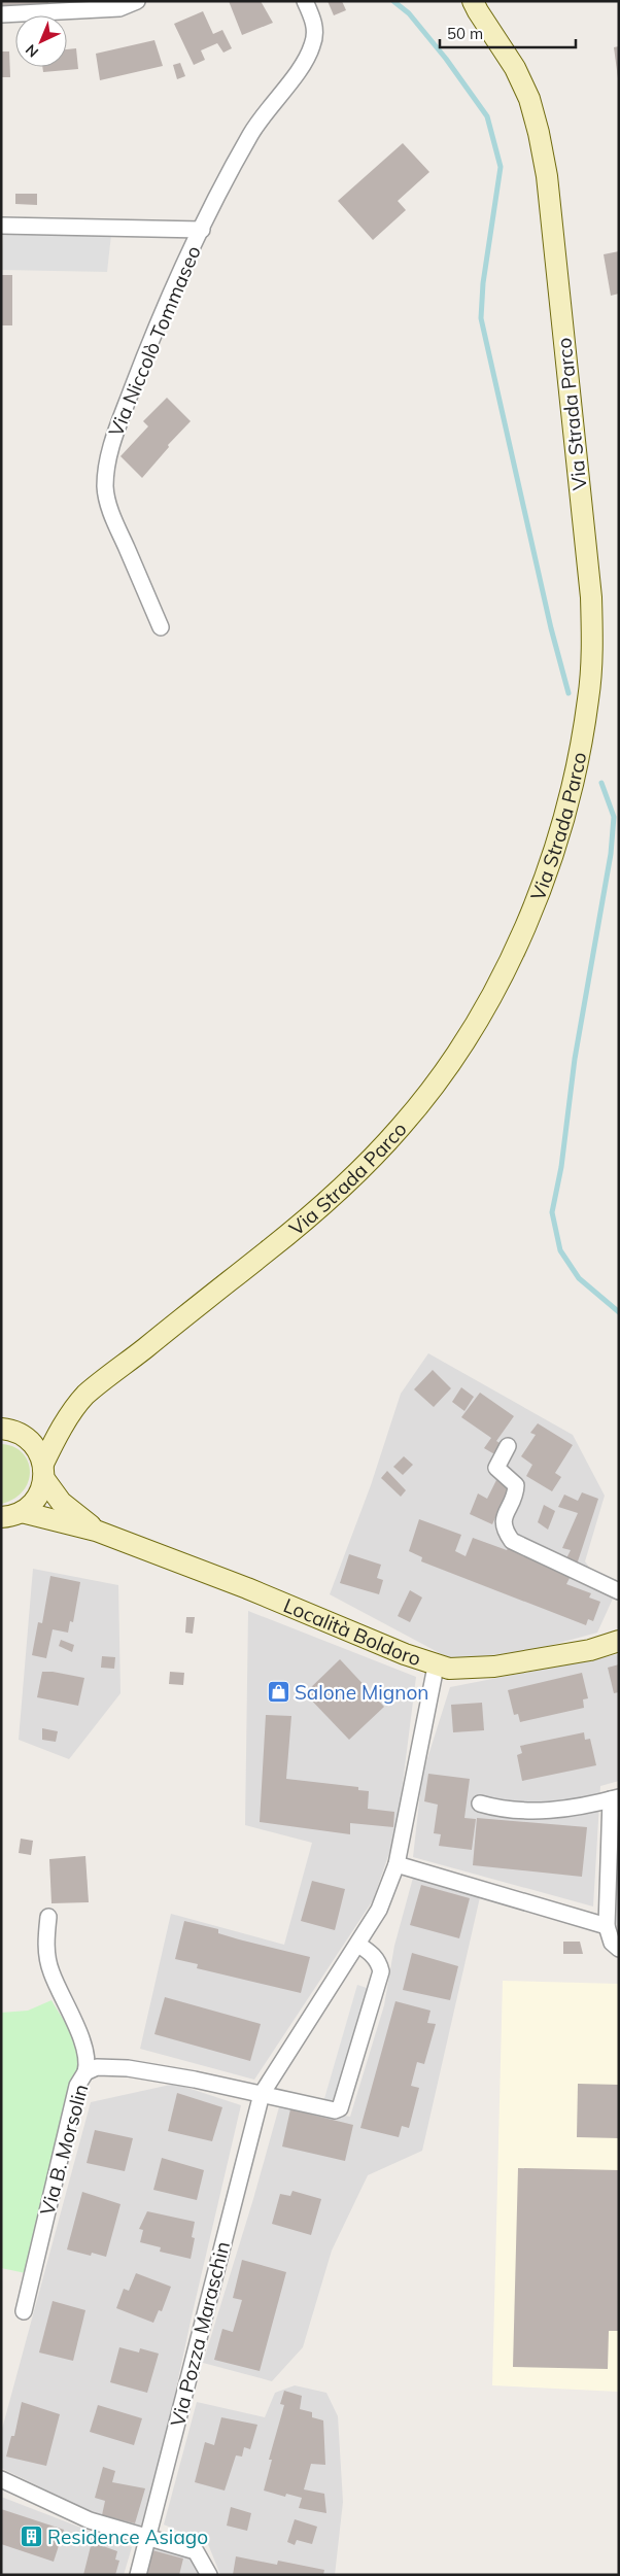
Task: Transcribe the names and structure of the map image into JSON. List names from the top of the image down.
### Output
{
  "streets": {
    "main road": ["Via Strada Parco", "Località Boldoro"],
    "street": ["Via Niccolò Tommaseo", "Via B. Morsolin", "Via Pozza Maraschin"]
  },
  "crossings": [
    ["Via Strada Parco", "Località Boldoro"],
    ["Località Boldoro", "Via Pozza Maraschin"],
    ["Via B. Morsolin", "Via Pozza Maraschin"]
  ],
  "places": {
    "shop": ["Salone Mignon"],
    "building": ["Residence Asiago"]
  },
  "scale_bar": "50 m",
  "north": "bottom left"
}
